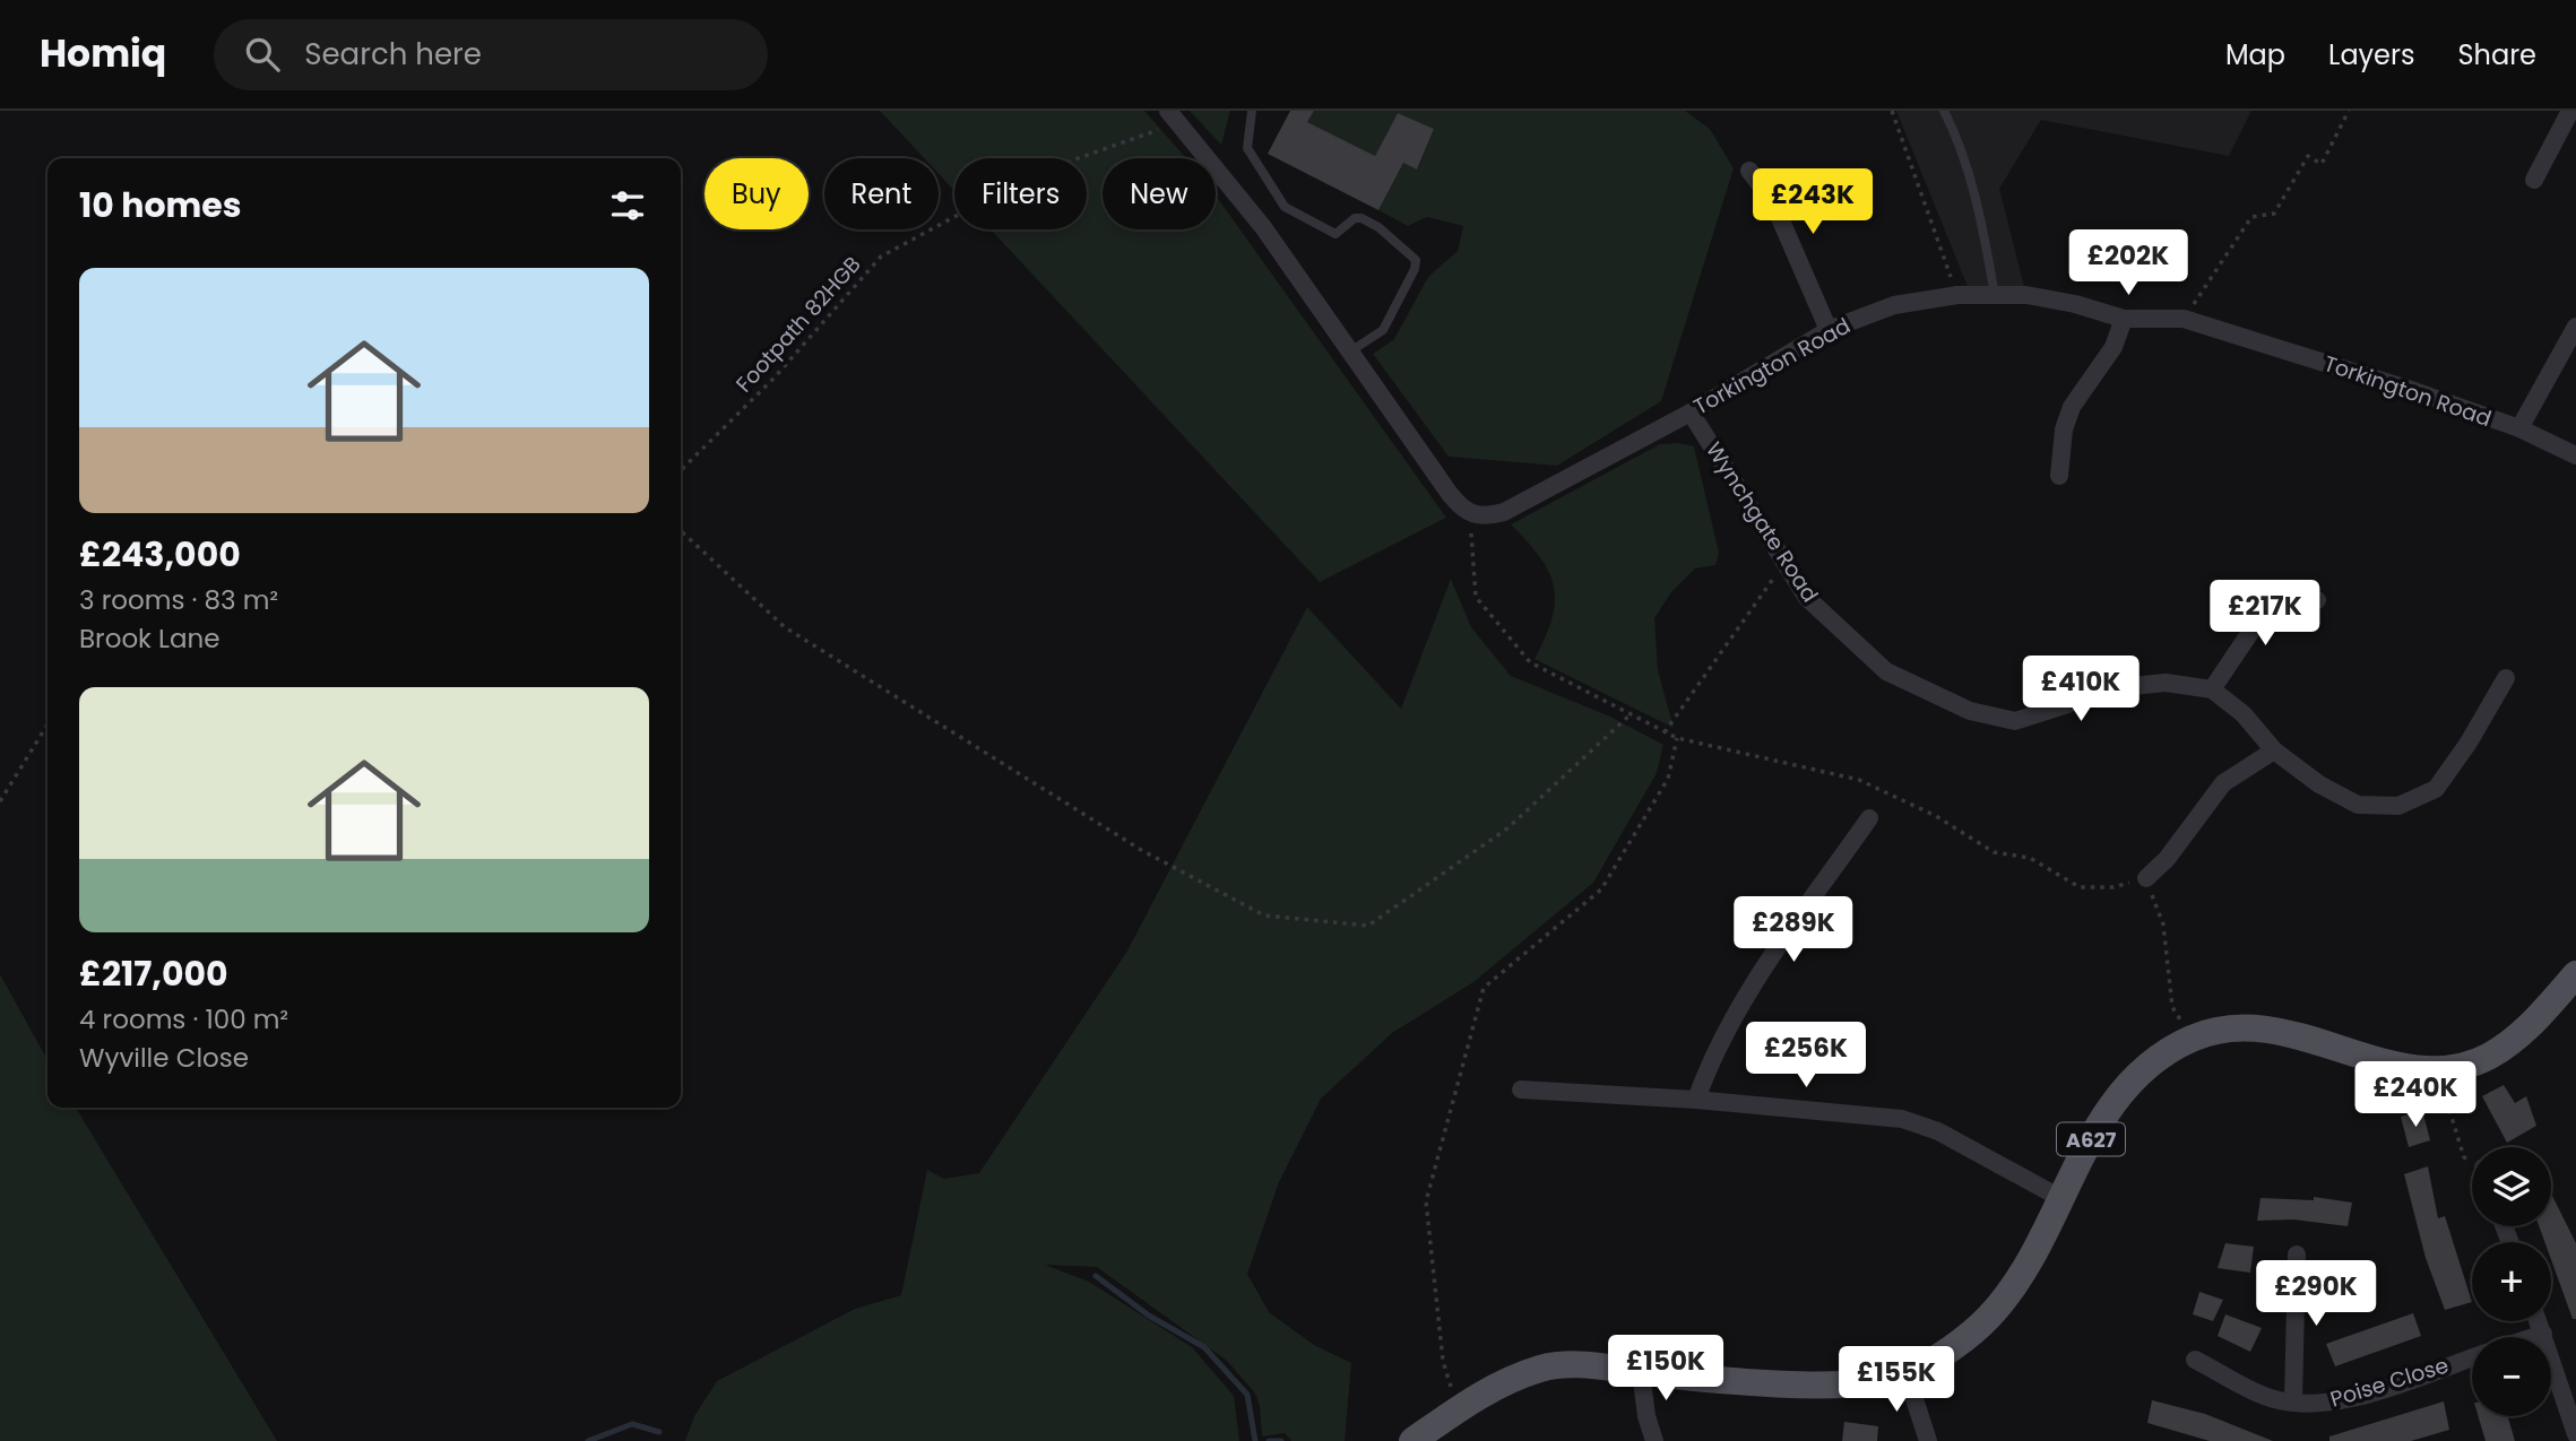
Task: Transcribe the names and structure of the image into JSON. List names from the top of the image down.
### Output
{
  "streets": {
    "main road": ["A627"],
    "street": ["Torkington Road", "Wynchgate Road", "Poise Close"],
    "path": ["Footpath 82HGB"]
  },
  "crossings": [
    ["Torkington Road", "Wynchgate Road"]
  ],
  "page": {
    "header": "Homiq",
    "search": "Search here",
    "nav": ["Map", "Layers", "Share"],
    "chip": [
      "Buy",
      "Rent",
      "Filters",
      "New"
    ],
    "heading": "10 homes",
    "price": [
      "£243K",
      "£202K",
      "£217K",
      "£410K",
      "£289K",
      "£256K",
      "£240K",
      "£290K",
      "£150K",
      "£155K"
    ],
    "list": [
      {
        "name": "£243,000",
        "note": "3 rooms · 83 m² · Brook Lane"
      },
      {
        "name": "£217,000",
        "note": "4 rooms · 100 m² · Wyville Close"
      }
    ],
    "map_buttons": ["+", "−"]
  }
}
